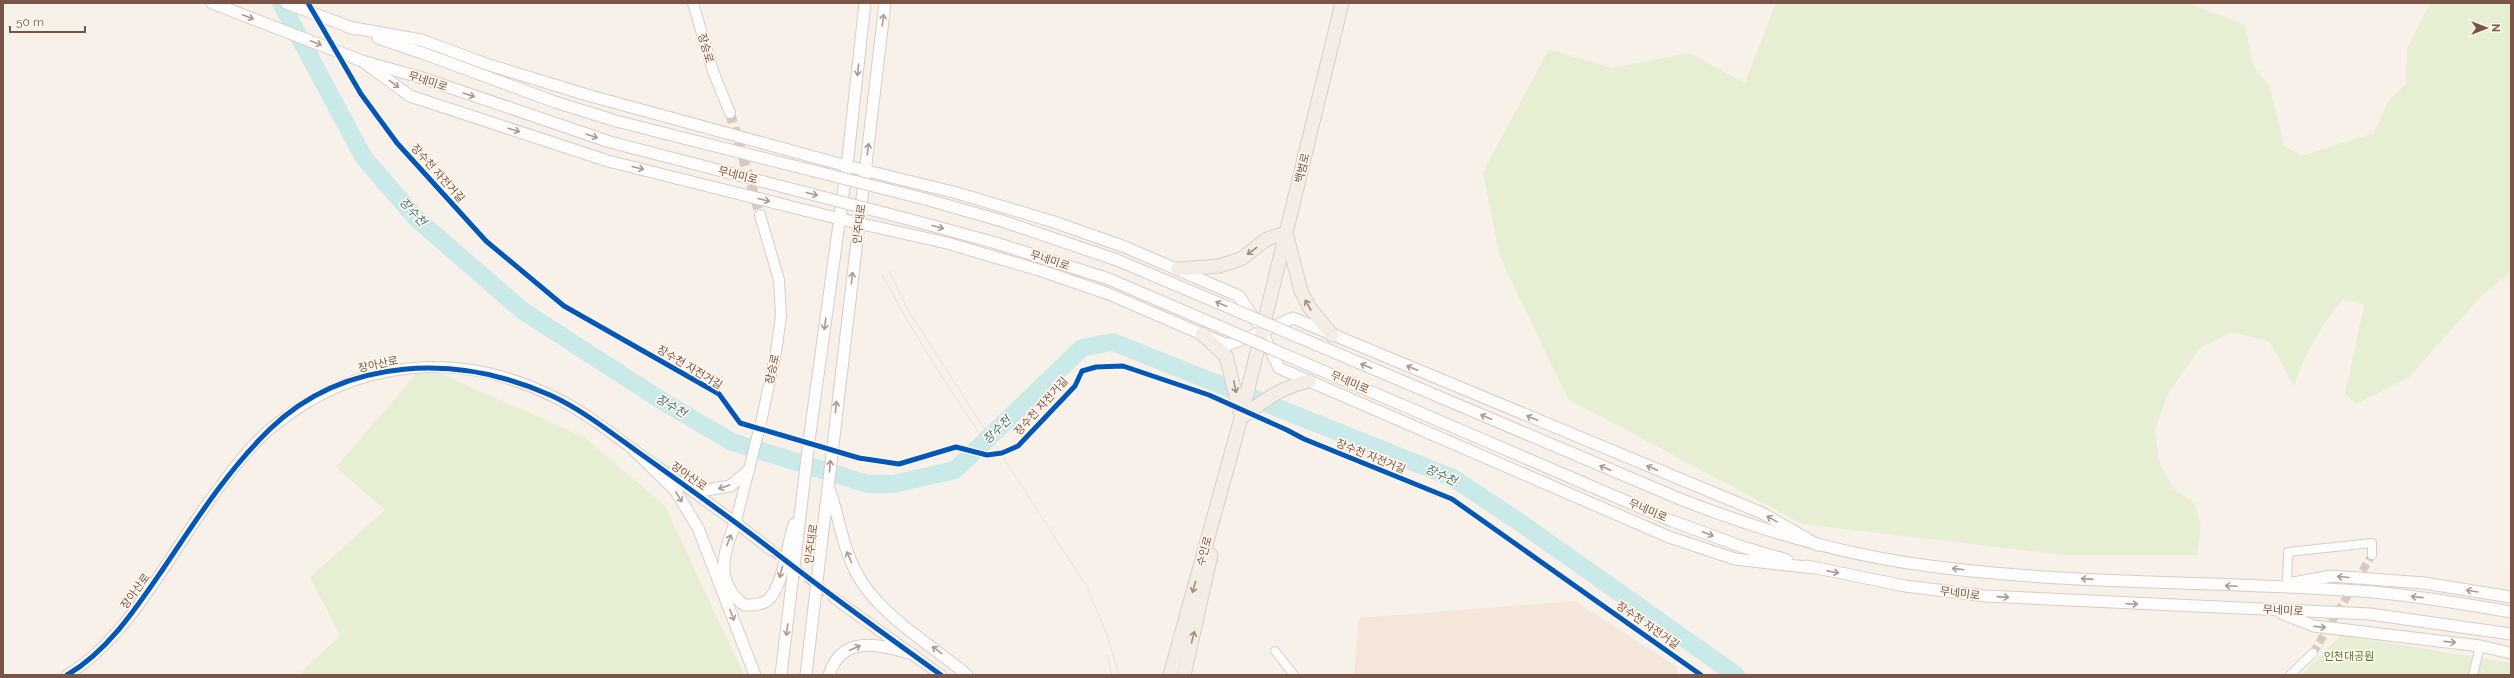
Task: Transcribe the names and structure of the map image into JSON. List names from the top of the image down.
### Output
{
  "streets": {
    "main road": [
      "무네미로",
      "백범로",
      "인주대로",
      "수인로"
    ],
    "street": ["장승로", "장아산로"],
    "cycle path": ["장수천 자전거길"]
  },
  "crossings": [
    ["장승로", "장아산로"],
    ["백범로", "수인로"]
  ],
  "water": ["장수천"],
  "parks": ["인천대공원"],
  "scale_bar": "50 m",
  "north": "right"
}
